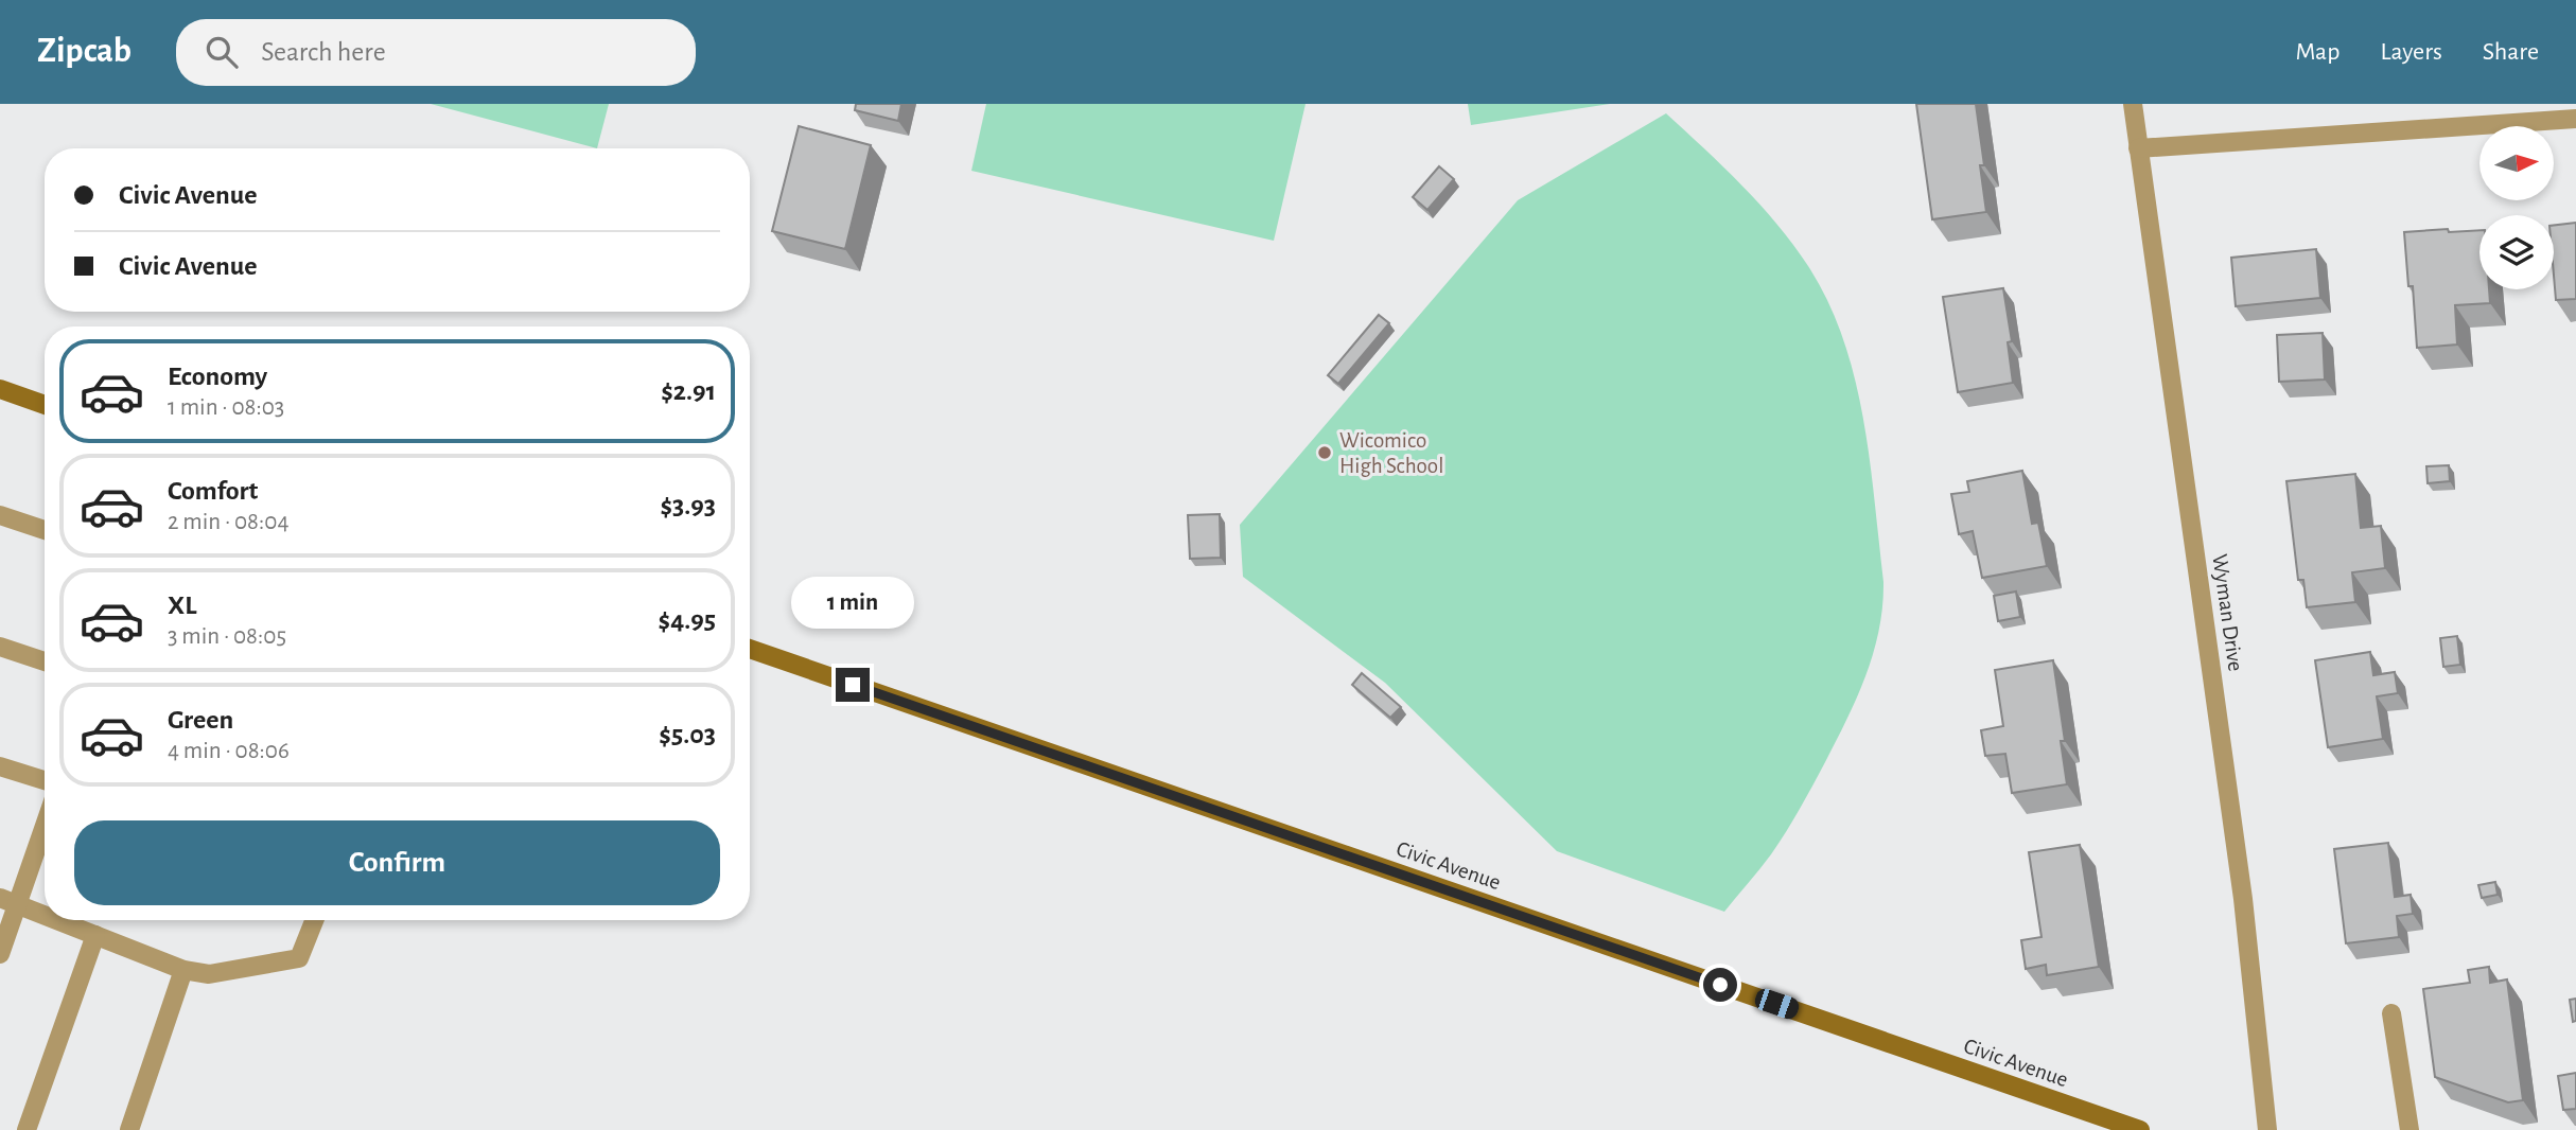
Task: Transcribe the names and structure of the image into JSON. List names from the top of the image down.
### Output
{
  "streets": {
    "street": ["Wyman Drive", "Civic Avenue"]
  },
  "places": ["Wicomico High School"],
  "north": "right",
  "page": {
    "header": "Zipcab",
    "search": "Search here",
    "nav": ["Map", "Layers", "Share"],
    "banner": ["Civic Avenue", "Civic Avenue"],
    "list": [
      {
        "name": "Economy",
        "note": "1 min · 08:03",
        "value": "$2.91"
      },
      {
        "name": "Comfort",
        "note": "2 min · 08:04",
        "value": "$3.93"
      },
      {
        "name": "XL",
        "note": "3 min · 08:05",
        "value": "$4.95"
      },
      {
        "name": "Green",
        "note": "4 min · 08:06",
        "value": "$5.03"
      }
    ],
    "bubble": "1 min",
    "buttons": "Confirm"
  }
}
